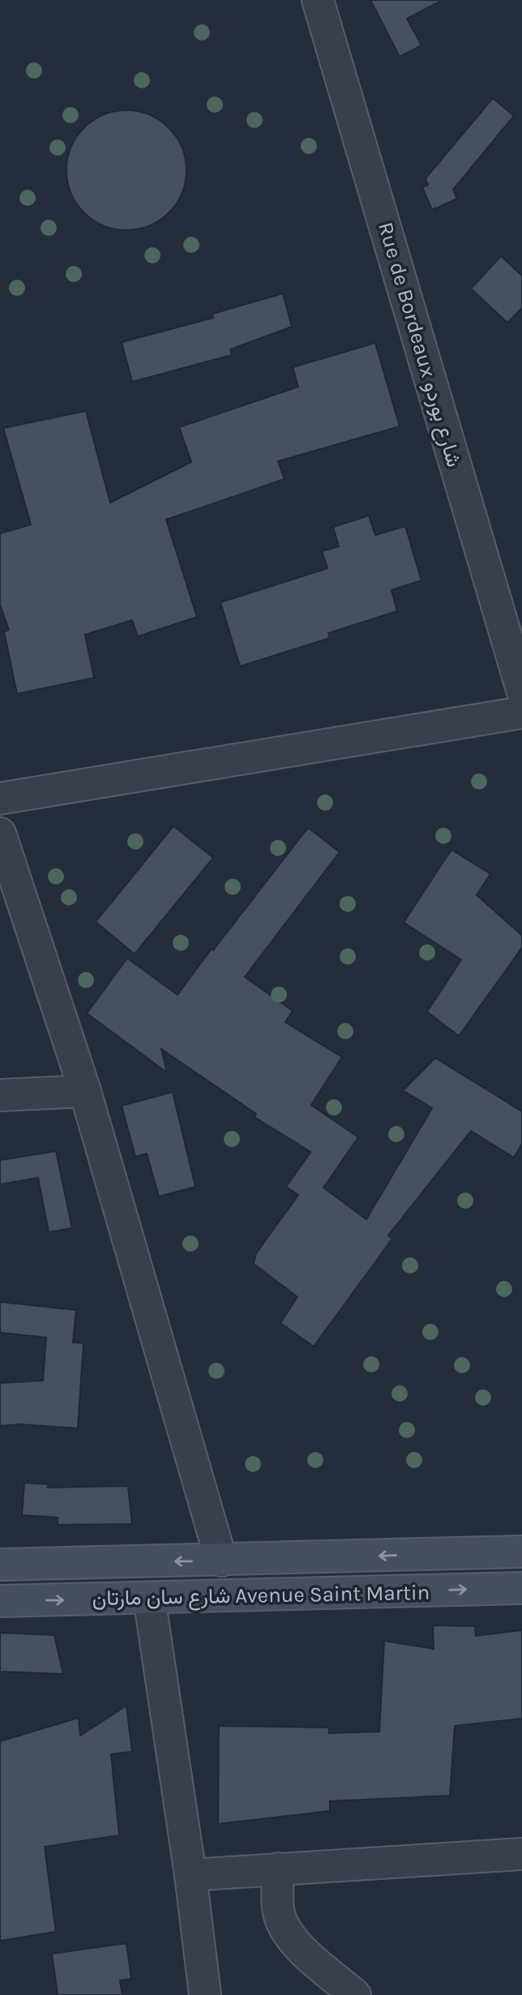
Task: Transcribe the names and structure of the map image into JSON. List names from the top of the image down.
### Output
{
  "streets": {
    "main road": ["شارع سان مارتان Avenue Saint Martin"],
    "street": ["Rue de Bordeaux شارع بوردو"]
  }
}
